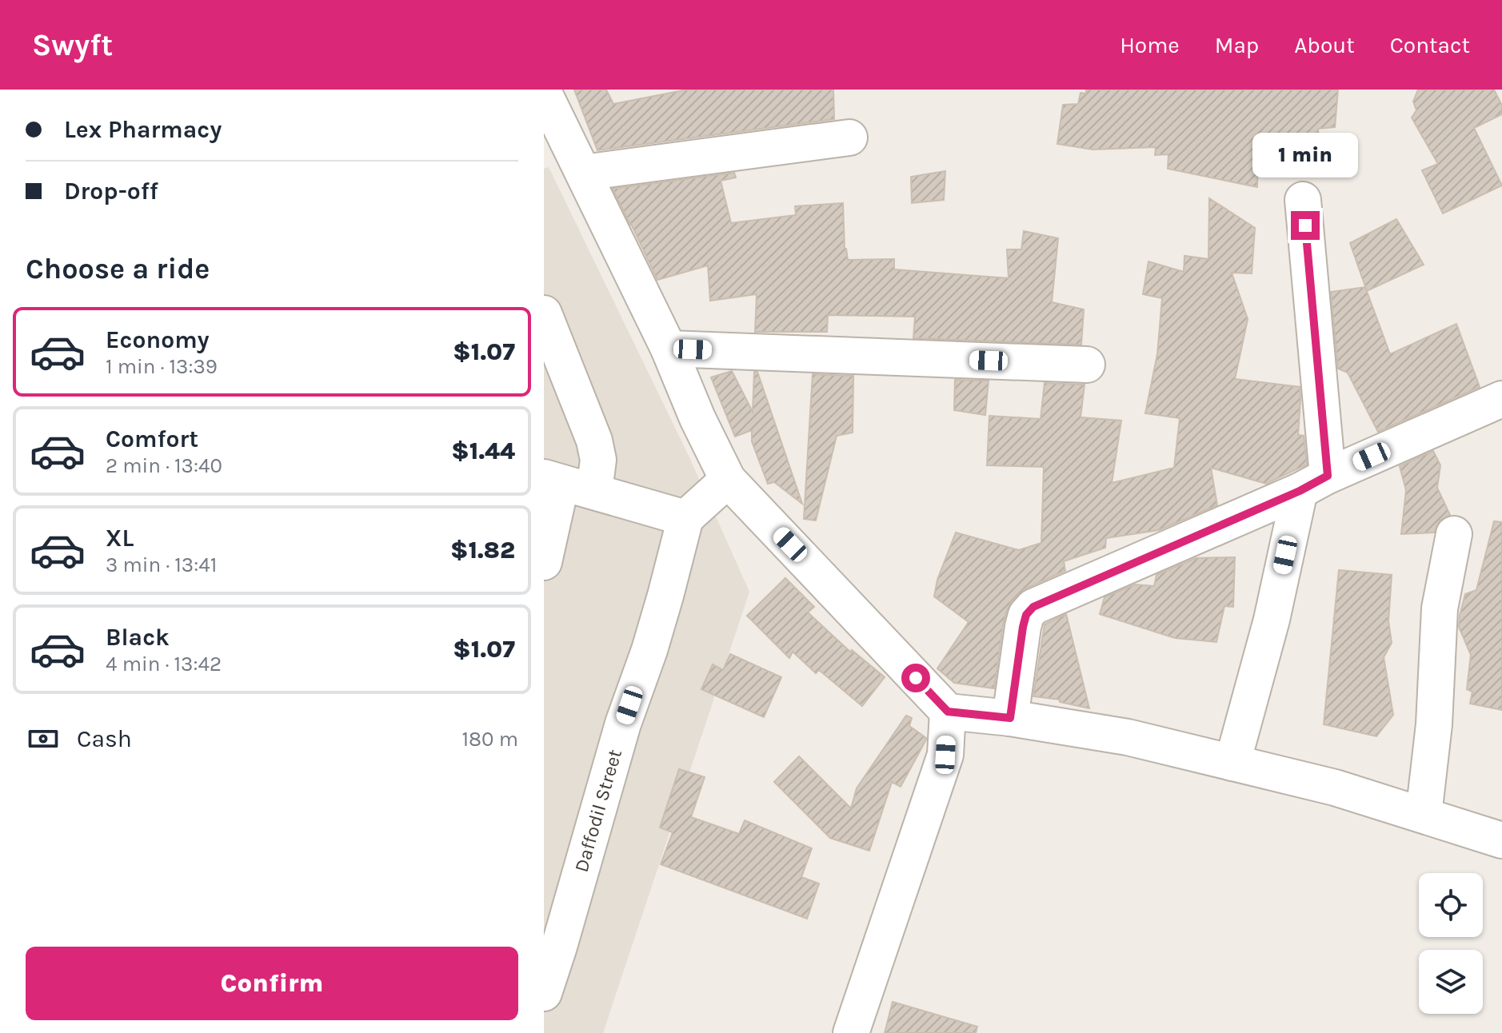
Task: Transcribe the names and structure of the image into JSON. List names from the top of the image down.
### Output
{
  "streets": {
    "street": ["Daffodil Street"]
  },
  "page": {
    "header": "Swyft",
    "nav": [
      "Home",
      "Map",
      "About",
      "Contact"
    ],
    "banner": ["Lex Pharmacy", "Drop-off"],
    "bubble": "1 min",
    "heading": "Choose a ride",
    "list": [
      {
        "name": "Economy",
        "note": "1 min · 13:39",
        "value": "$1.07"
      },
      {
        "name": "Comfort",
        "note": "2 min · 13:40",
        "value": "$1.44"
      },
      {
        "name": "XL",
        "note": "3 min · 13:41",
        "value": "$1.82"
      },
      {
        "name": "Black",
        "note": "4 min · 13:42",
        "value": "$1.07"
      }
    ],
    "pay": ["Cash", "180 m"],
    "buttons": "Confirm"
  }
}
